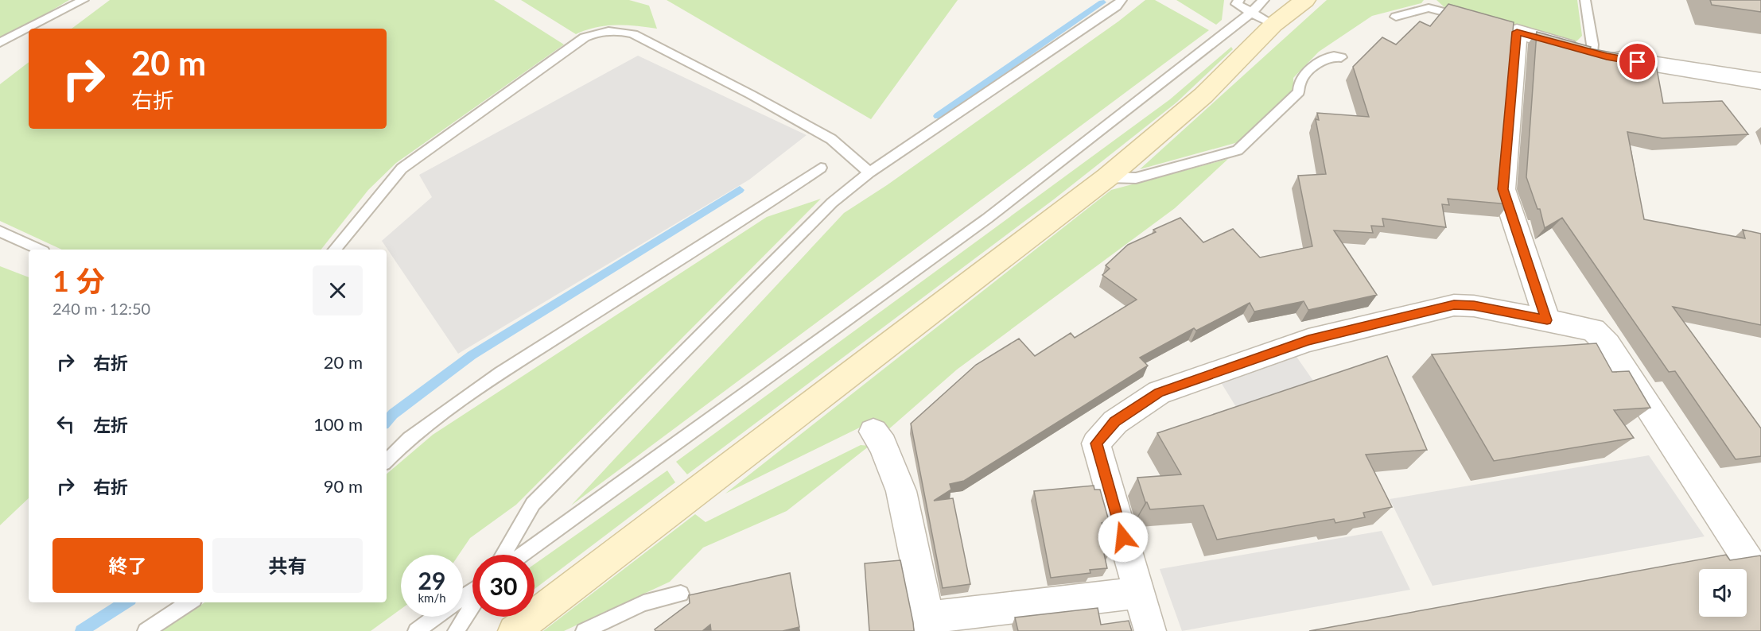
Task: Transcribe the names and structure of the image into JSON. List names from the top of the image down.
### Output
{
  "page": {
    "turn": ["20 m", "右折"],
    "heading": ["1 分", "240 m · 12:50"],
    "list": [
      {
        "name": "右折",
        "value": "20 m"
      },
      {
        "name": "左折",
        "value": "100 m"
      },
      {
        "name": "右折",
        "value": "90 m"
      }
    ],
    "buttons": ["終了", "共有"],
    "speed": "29 km/h",
    "limit": "30"
  }
}
